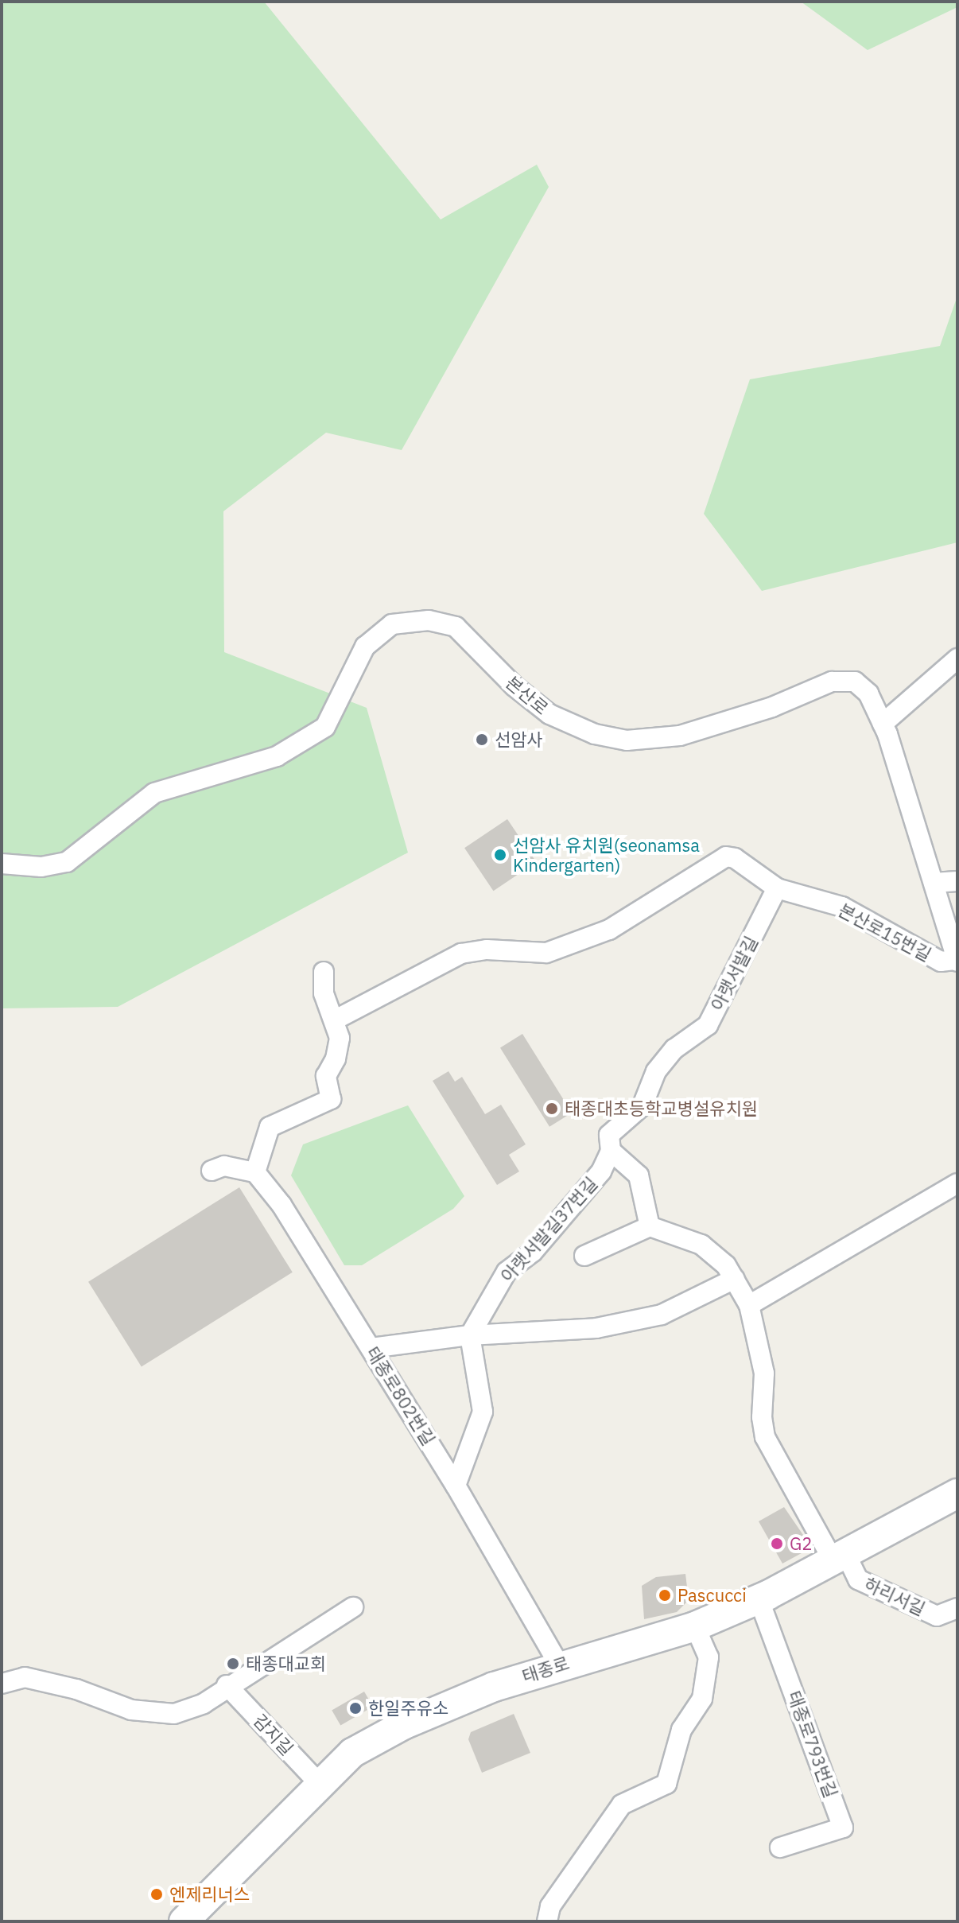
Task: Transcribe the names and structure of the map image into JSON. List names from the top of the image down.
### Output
{
  "streets": {
    "main road": ["태종로"],
    "street": [
      "본산로",
      "본산로15번길",
      "아랫서발길",
      "아랫서발길37번길",
      "태종로802번길",
      "하리서길",
      "감지길",
      "태종로793번길"
    ]
  },
  "crossings": [
    ["본산로", "본산로15번길"],
    ["본산로15번길", "아랫서발길"],
    ["아랫서발길", "아랫서발길37번길"],
    ["태종로802번길", "태종로"],
    ["하리서길", "태종로"],
    ["태종로", "감지길"],
    ["태종로", "태종로793번길"]
  ],
  "places": [
    "선암사",
    "선암사 유치원(seonamsa Kindergarten)",
    "태종대초등학교병설유치원",
    "G2",
    "Pascucci",
    "태종대교회",
    "한일주유소",
    "엔제리너스"
  ]
}
